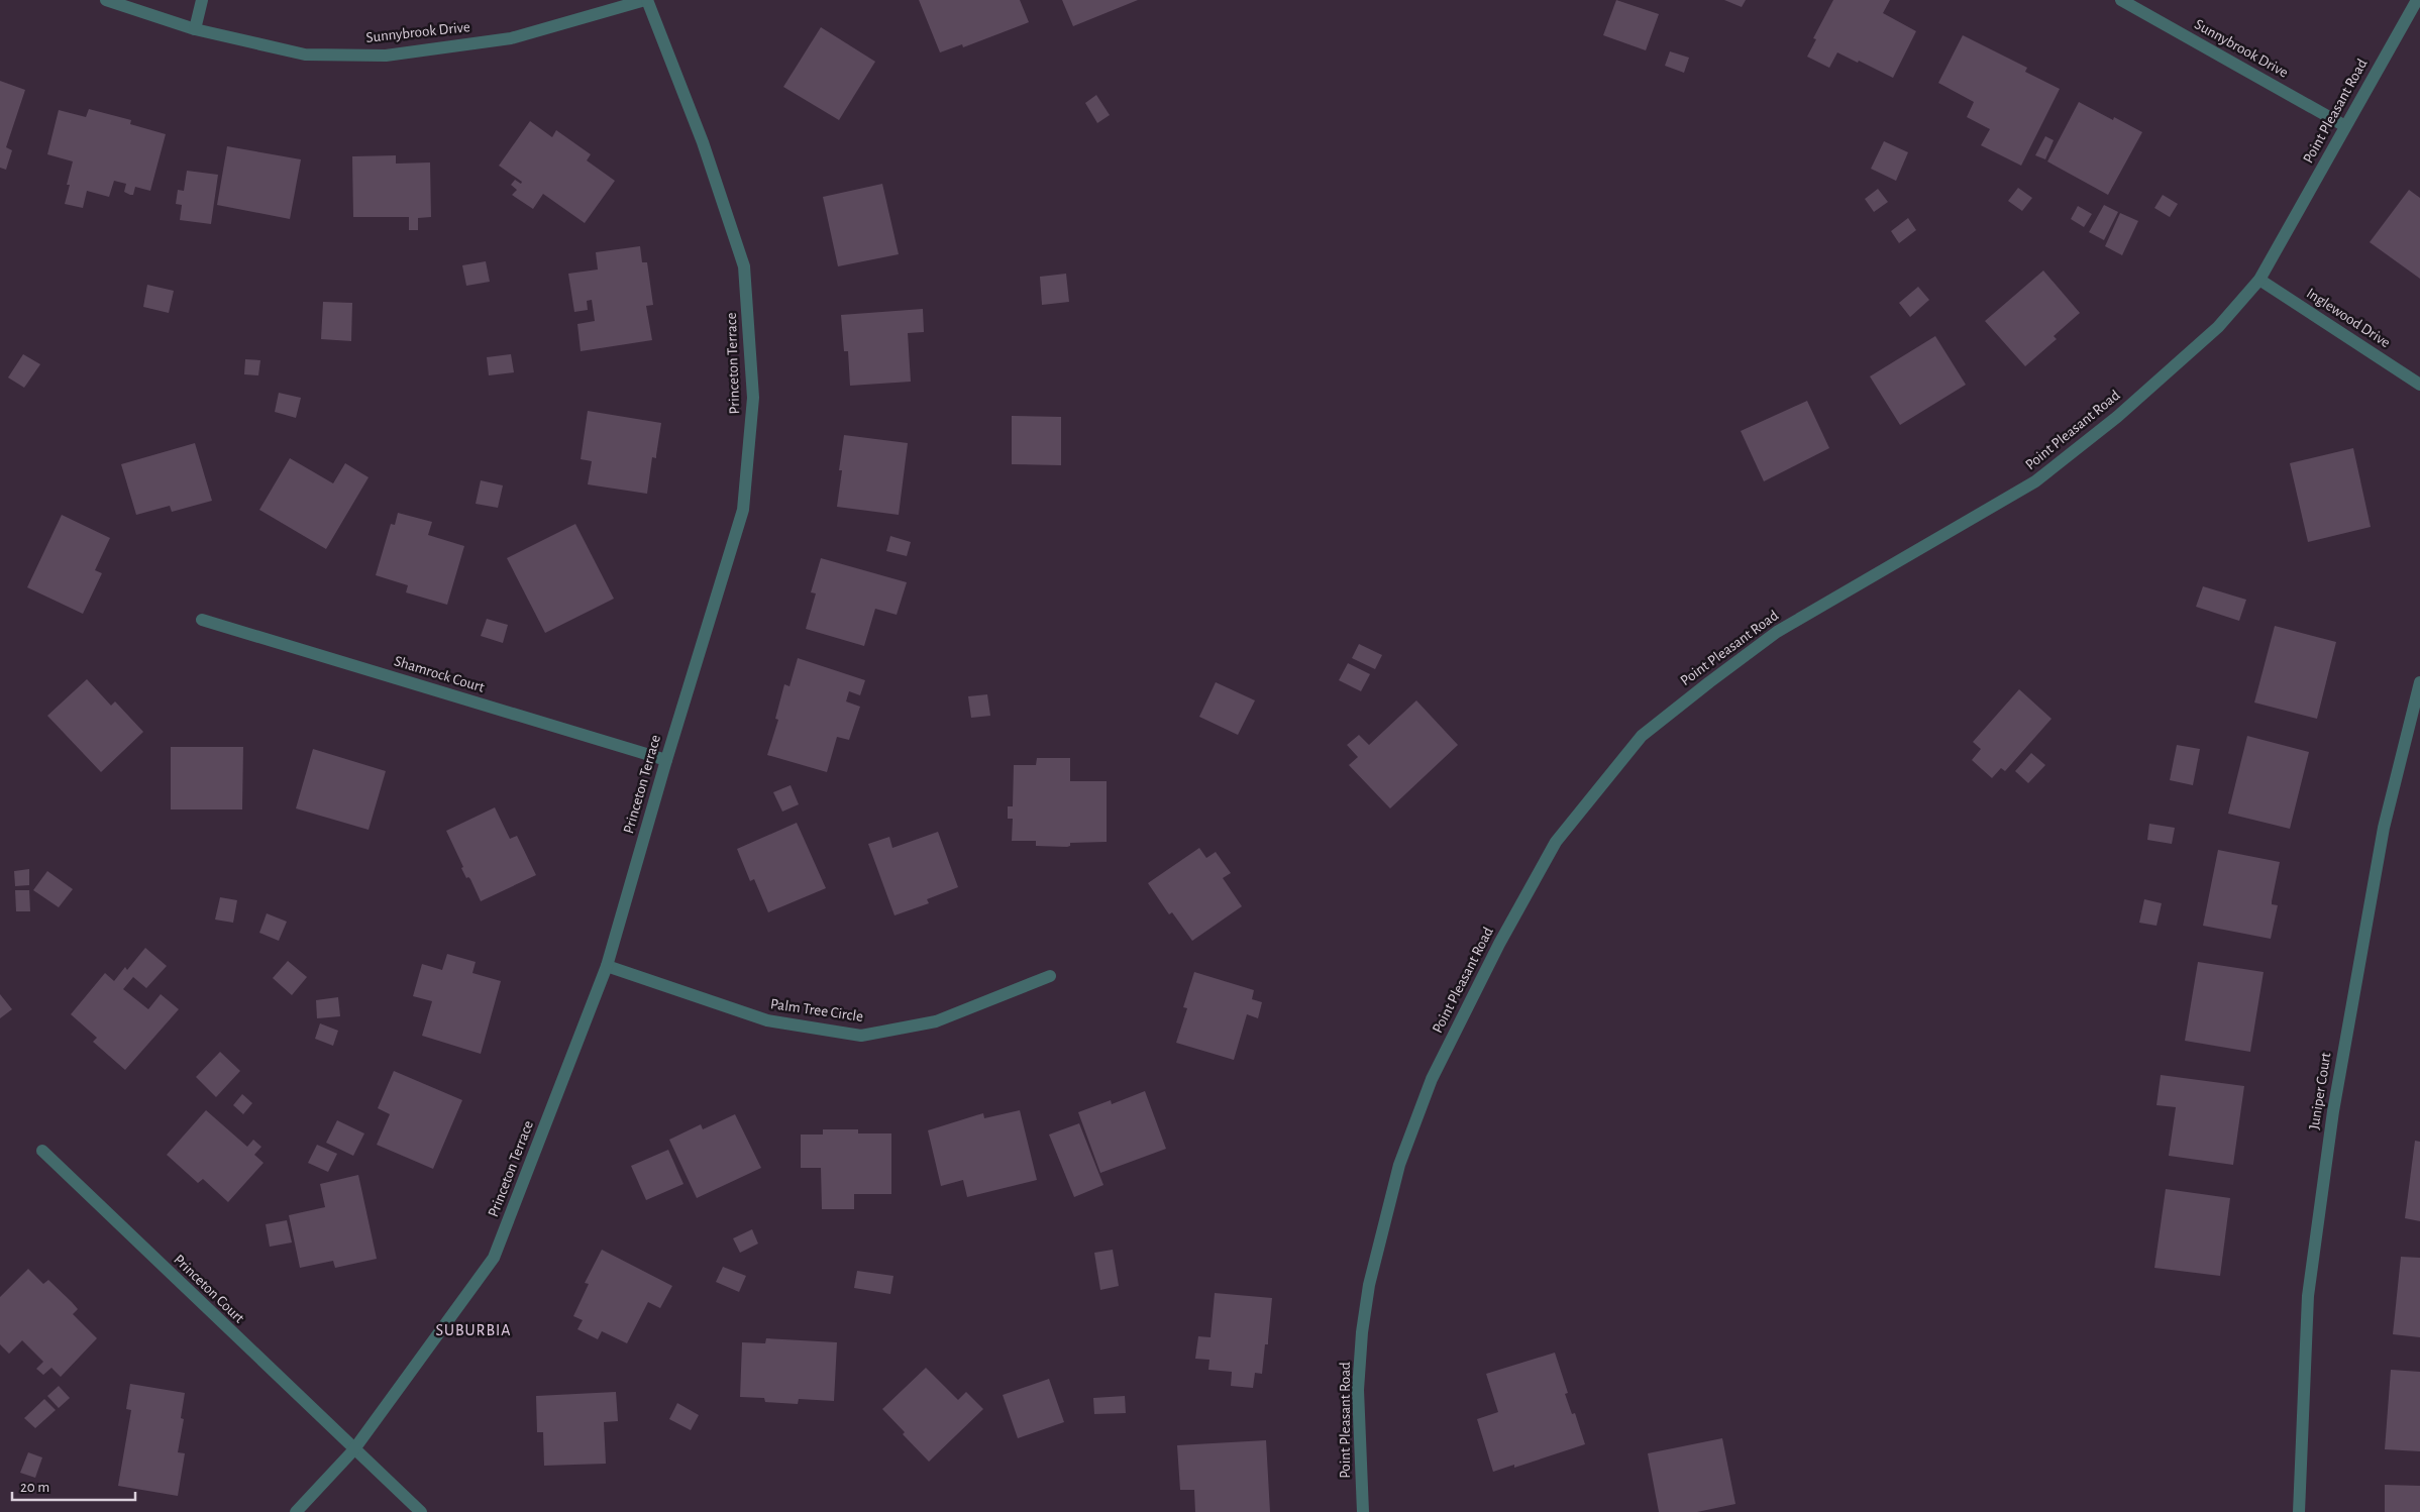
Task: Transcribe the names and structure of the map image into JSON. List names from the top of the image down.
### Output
{
  "streets": {
    "street": [
      "Sunnybrook Drive",
      "Point Pleasant Road",
      "Inglewood Drive",
      "Princeton Terrace",
      "Shamrock Court",
      "Palm Tree Circle",
      "Juniper Court",
      "Princeton Court"
    ]
  },
  "crossings": [
    ["Sunnybrook Drive", "Point Pleasant Road"],
    ["Sunnybrook Drive", "Princeton Terrace"],
    ["Point Pleasant Road", "Inglewood Drive"],
    ["Princeton Terrace", "Shamrock Court"],
    ["Princeton Terrace", "Palm Tree Circle"],
    ["Princeton Terrace", "Princeton Court"]
  ],
  "districts": ["SUBURBIA"],
  "scale_bar": "20 m"
}
